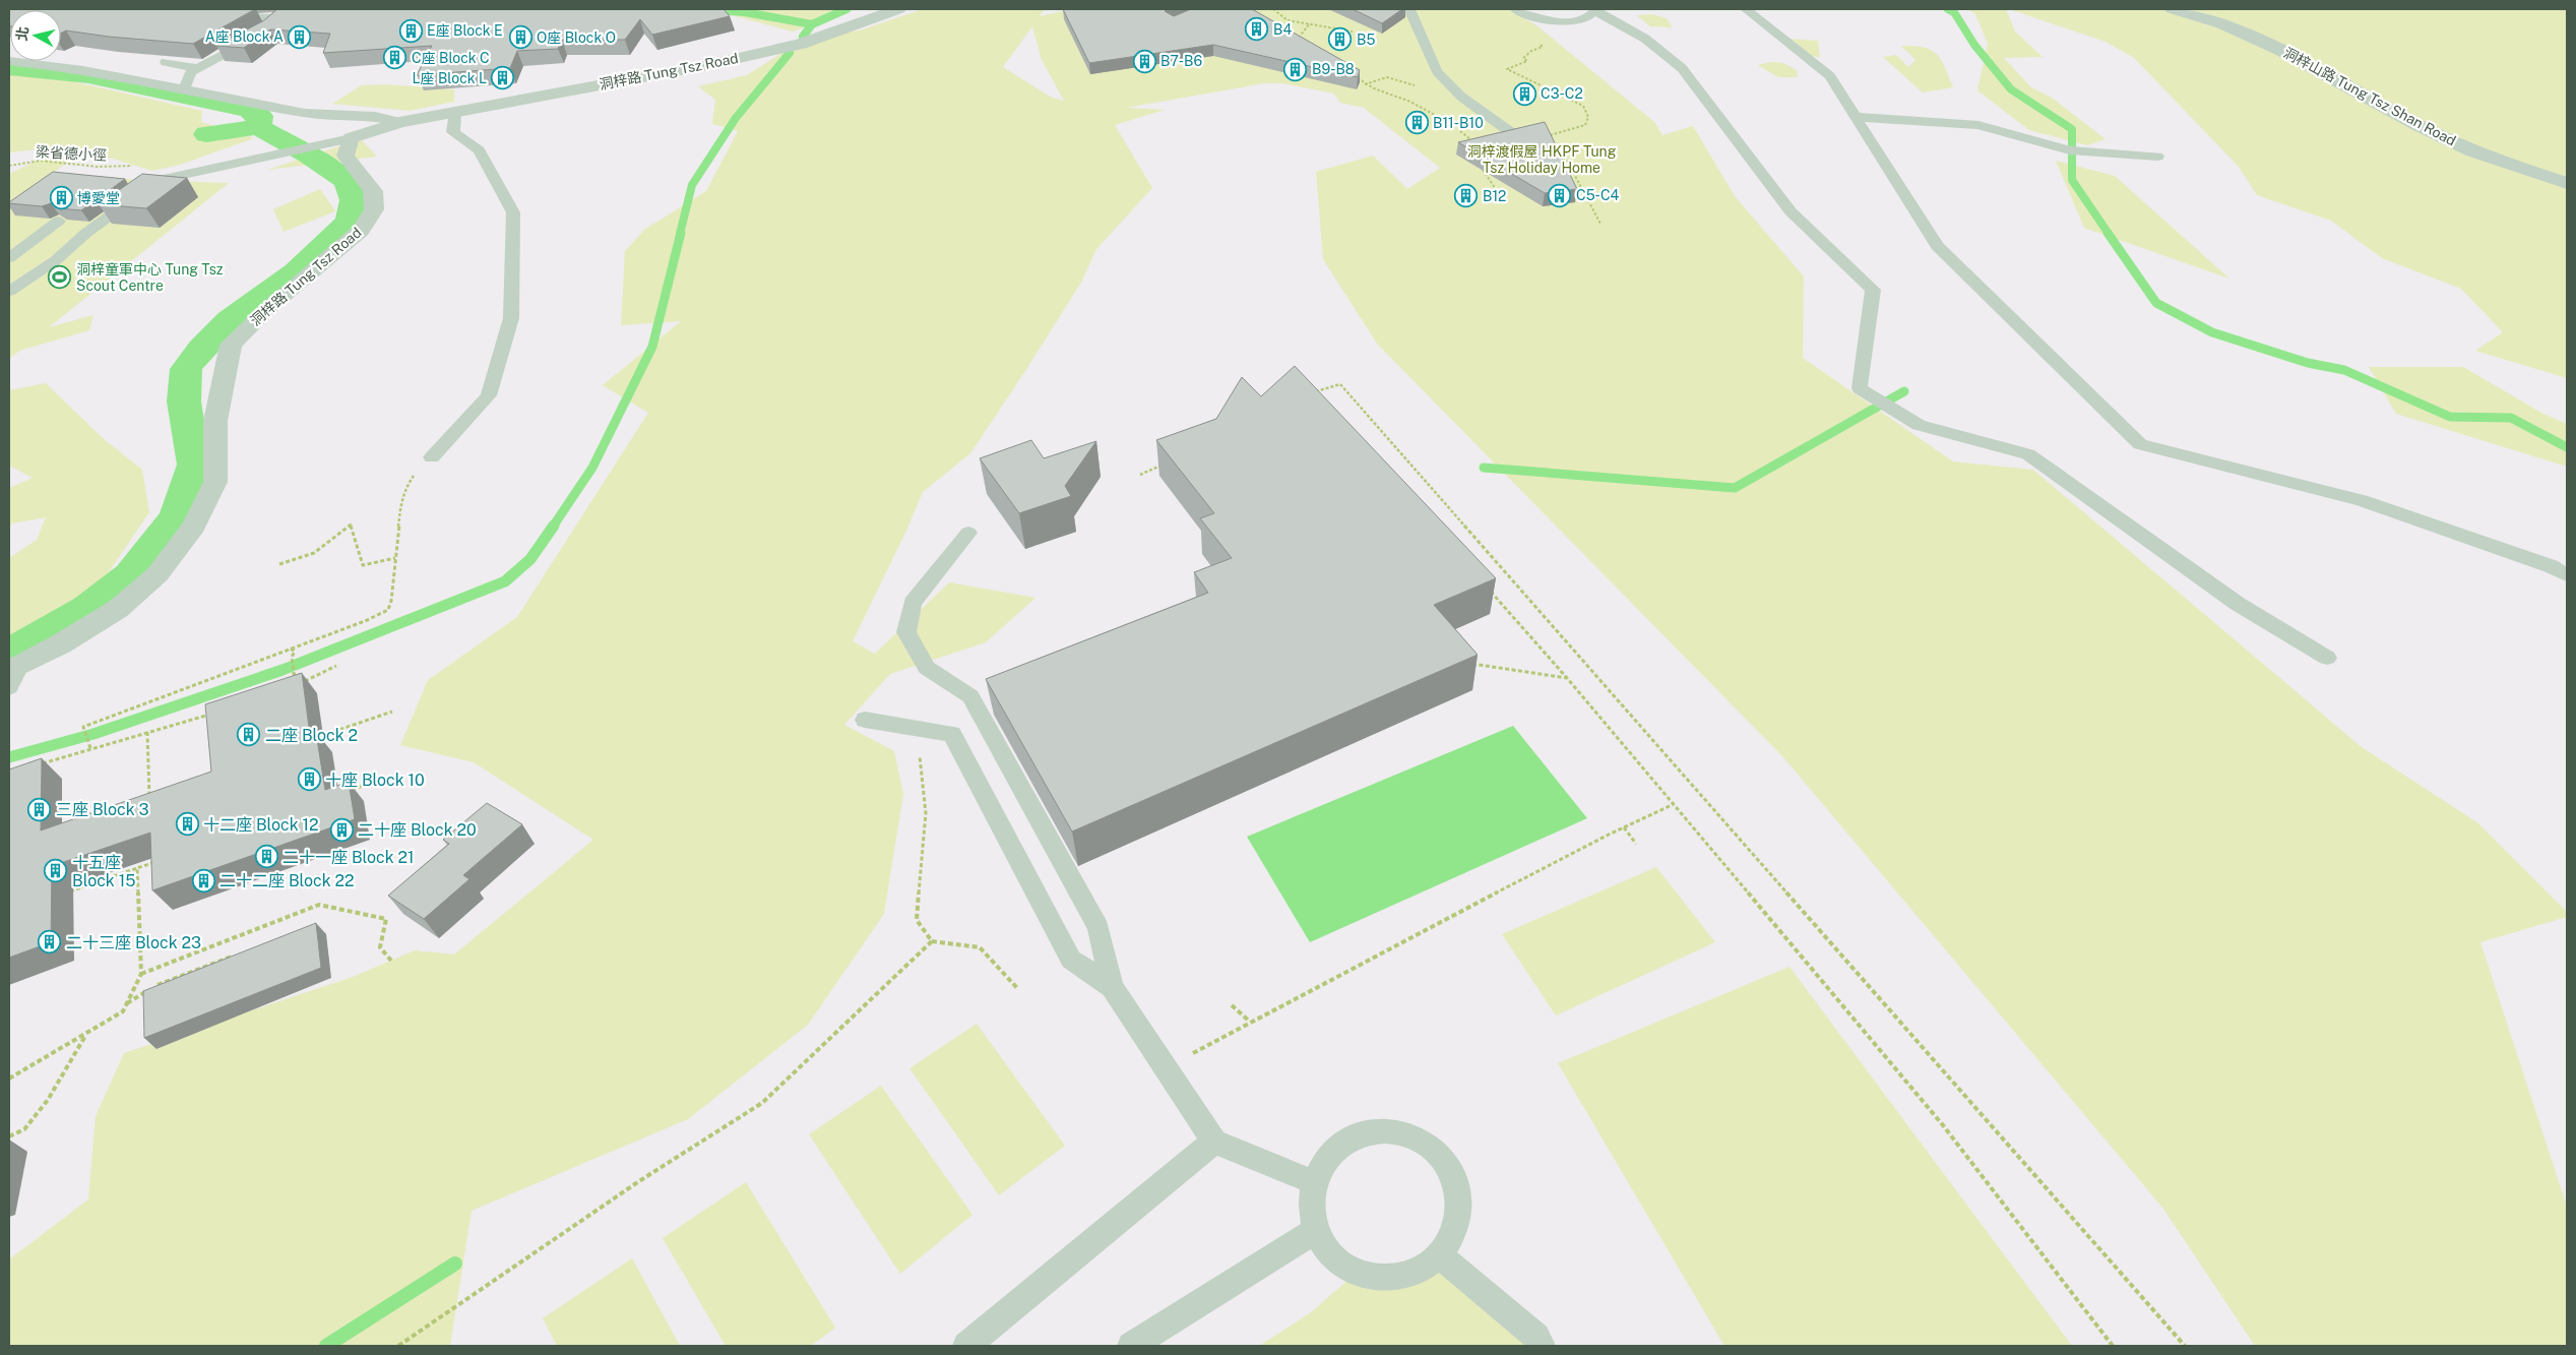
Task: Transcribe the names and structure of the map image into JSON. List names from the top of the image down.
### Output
{
  "streets": {
    "street": ["洞梓路 Tung Tsz Road", "洞梓山路 Tung Tsz Shan Road"],
    "path": ["梁省德小徑"]
  },
  "parks": ["洞梓渡假屋 HKPF Tung Tsz Holiday Home"],
  "places": {
    "building": [
      "B4",
      "E座 Block E",
      "A座 Block A",
      "O座 Block O",
      "B5",
      "C座 Block C",
      "B7-B6",
      "B9-B8",
      "L座 Block L",
      "C3-C2",
      "B11-B10",
      "C5-C4",
      "B12",
      "博愛堂",
      "二座 Block 2",
      "十座 Block 10",
      "三座 Block 3",
      "十二座 Block 12",
      "二十座 Block 20",
      "二十一座 Block 21",
      "十五座 Block 15",
      "二十二座 Block 22",
      "二十三座 Block 23"
    ],
    "sports": ["洞梓童軍中心 Tung Tsz Scout Centre"]
  },
  "north": "left"
}
